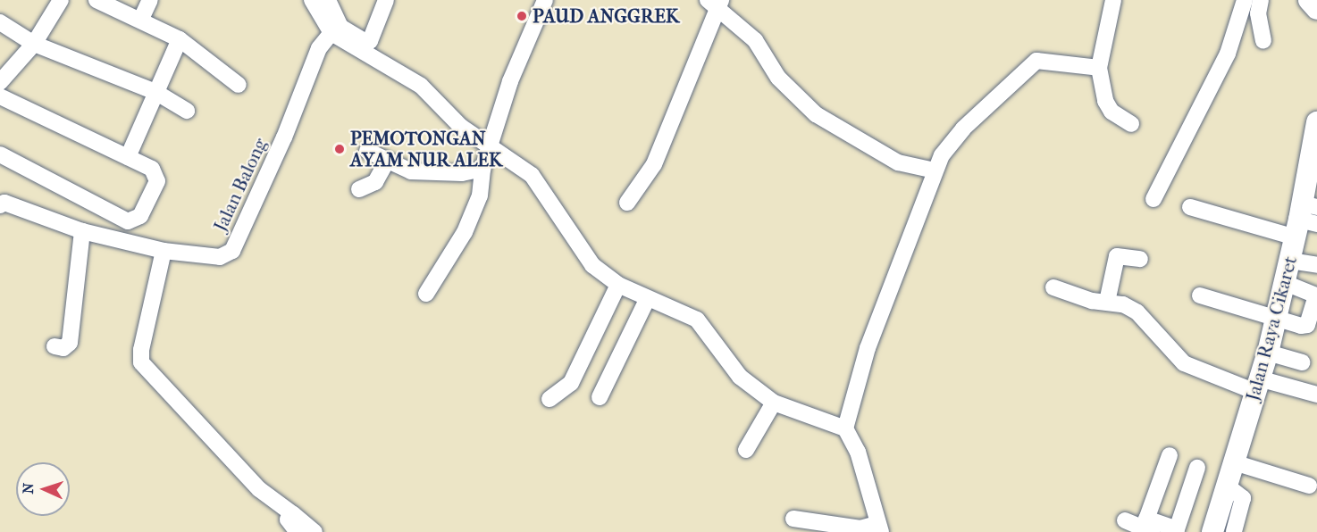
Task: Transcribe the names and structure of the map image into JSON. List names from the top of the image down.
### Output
{
  "streets": {
    "main road": ["Jalan Raya Cikaret"],
    "street": ["Jalan Balong"]
  },
  "places": ["PAUD ANGGREK", "PEMOTONGAN AYAM NUR ALEK"],
  "north": "left"
}
